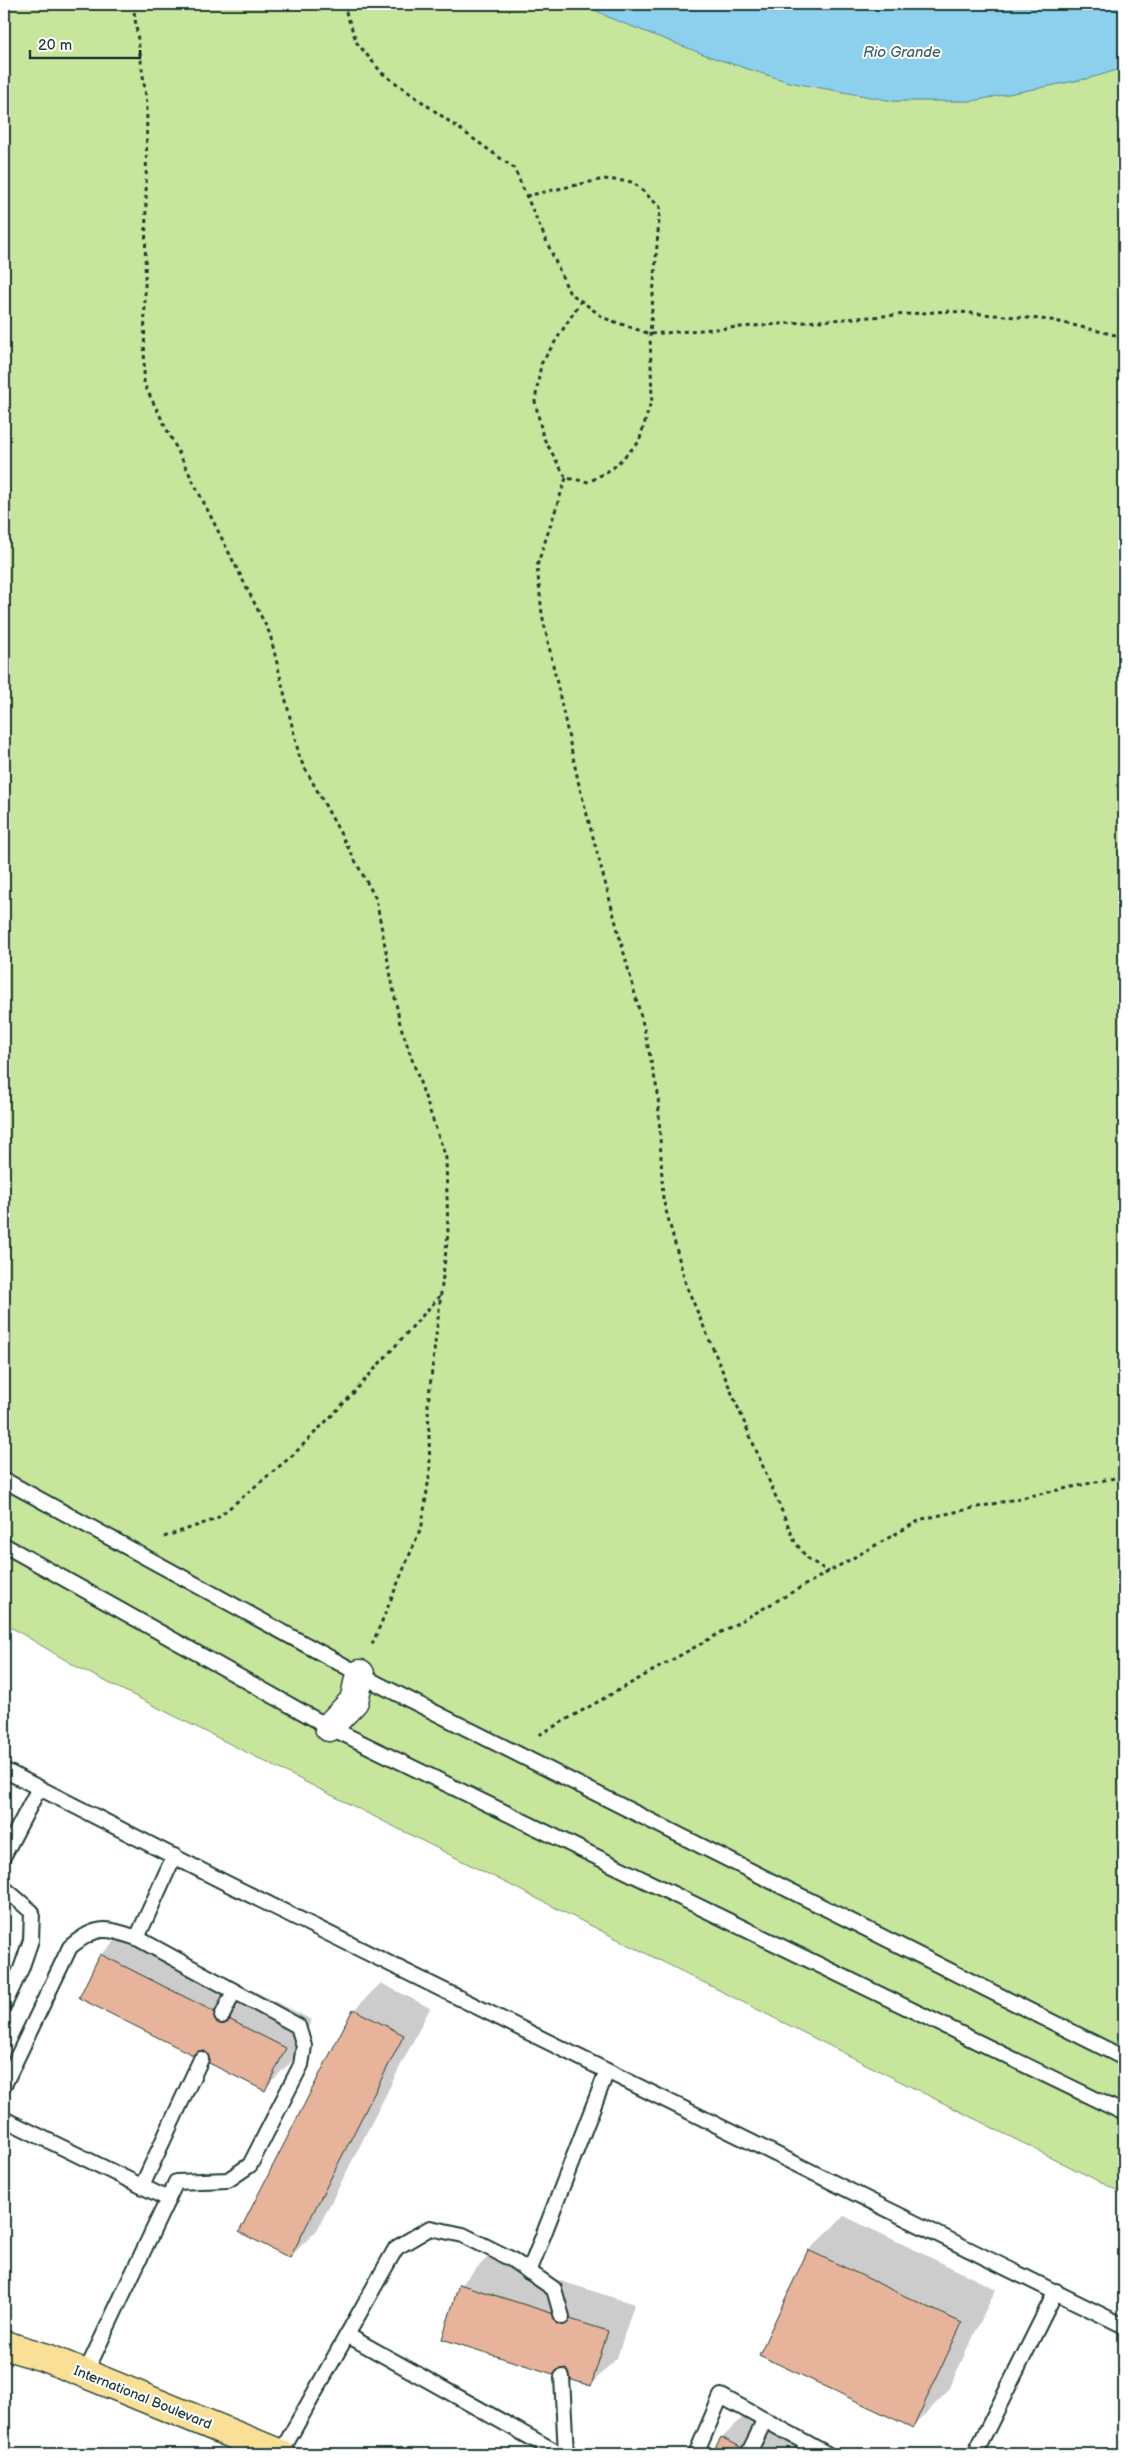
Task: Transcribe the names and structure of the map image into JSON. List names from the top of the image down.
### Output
{
  "streets": {
    "main road": ["International Boulevard"]
  },
  "water": ["Rio Grande"],
  "scale_bar": "20 m"
}
